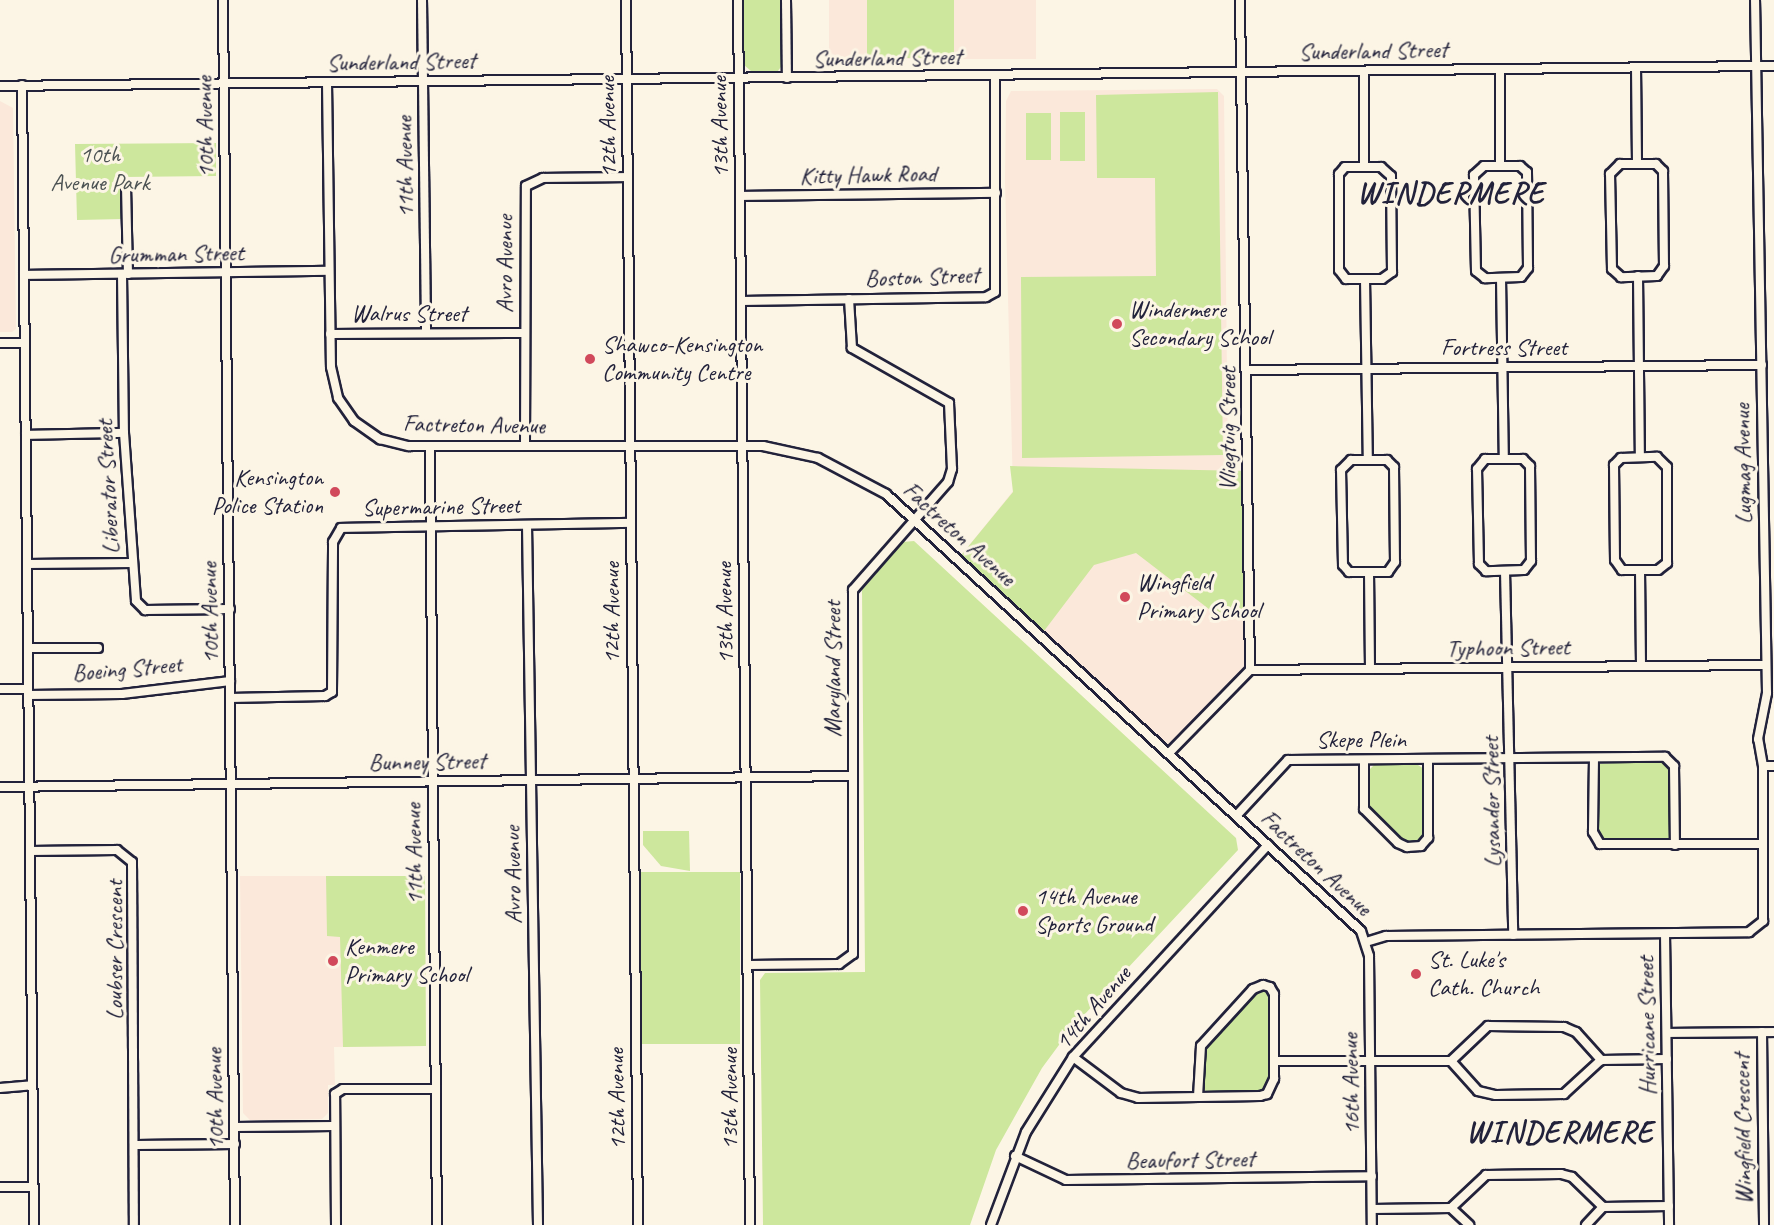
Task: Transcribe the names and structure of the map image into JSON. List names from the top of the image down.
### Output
{
  "streets": {
    "street": [
      "Sunderland Street",
      "10th Avenue",
      "12th Avenue",
      "13th Avenue",
      "11th Avenue",
      "Kitty Hawk Road",
      "Grumman Street",
      "Avro Avenue",
      "Boston Street",
      "Walrus Street",
      "Fortress Street",
      "Factreton Avenue",
      "Vliegtuig Street",
      "Lugmag Avenue",
      "Liberator Street",
      "Supermarine Street",
      "Typhoon Street",
      "Boeing Street",
      "Maryland Street",
      "Skepe Plein",
      "Bunney Street",
      "Lysander Street",
      "Loubser Crescent",
      "14th Avenue",
      "Hurricane Street",
      "16th Avenue",
      "Wingfield Crescent",
      "Beaufort Street"
    ]
  },
  "crossings": [
    ["Sunderland Street", "10th Avenue"],
    ["Sunderland Street", "12th Avenue"],
    ["Sunderland Street", "13th Avenue"],
    ["Sunderland Street", "11th Avenue"],
    ["Sunderland Street", "Boston Street"],
    ["Sunderland Street", "Factreton Avenue"],
    ["Sunderland Street", "Vliegtuig Street"],
    ["Sunderland Street", "Lugmag Avenue"],
    ["10th Avenue", "Grumman Street"],
    ["10th Avenue", "Liberator Street"],
    ["10th Avenue", "Supermarine Street"],
    ["10th Avenue", "Boeing Street"],
    ["10th Avenue", "Bunney Street"],
    ["12th Avenue", "Avro Avenue"],
    ["12th Avenue", "Factreton Avenue"],
    ["12th Avenue", "Supermarine Street"],
    ["12th Avenue", "Bunney Street"],
    ["13th Avenue", "Kitty Hawk Road"],
    ["13th Avenue", "Boston Street"],
    ["13th Avenue", "Factreton Avenue"],
    ["13th Avenue", "Maryland Street"],
    ["13th Avenue", "Bunney Street"],
    ["11th Avenue", "Walrus Street"],
    ["11th Avenue", "Factreton Avenue"],
    ["11th Avenue", "Supermarine Street"],
    ["11th Avenue", "Bunney Street"],
    ["Kitty Hawk Road", "Boston Street"],
    ["Grumman Street", "Factreton Avenue"],
    ["Grumman Street", "Liberator Street"],
    ["Avro Avenue", "Walrus Street"],
    ["Avro Avenue", "Factreton Avenue"],
    ["Avro Avenue", "Supermarine Street"],
    ["Avro Avenue", "Bunney Street"],
    ["Boston Street", "Maryland Street"],
    ["Walrus Street", "Factreton Avenue"],
    ["Fortress Street", "Vliegtuig Street"],
    ["Fortress Street", "Lugmag Avenue"],
    ["Factreton Avenue", "Lugmag Avenue"],
    ["Factreton Avenue", "Maryland Street"],
    ["Factreton Avenue", "Skepe Plein"],
    ["Factreton Avenue", "Lysander Street"],
    ["Factreton Avenue", "14th Avenue"],
    ["Factreton Avenue", "Hurricane Street"],
    ["Factreton Avenue", "16th Avenue"],
    ["Vliegtuig Street", "Typhoon Street"],
    ["Lugmag Avenue", "Typhoon Street"],
    ["Typhoon Street", "Lysander Street"],
    ["Maryland Street", "Bunney Street"],
    ["Skepe Plein", "Lysander Street"],
    ["14th Avenue", "Beaufort Street"],
    ["16th Avenue", "Beaufort Street"]
  ],
  "districts": ["WINDERMERE", "WINDERMERE"],
  "parks": ["10th Avenue Park"],
  "places": [
    "Windermere Secondary School",
    "Shawco-Kensington Community Centre",
    "Kensington Police Station",
    "Wingfield Primary School",
    "14th Avenue Sports Ground",
    "Kenmere Primary School",
    "St. Luke's Cath. Church"
  ]
}
